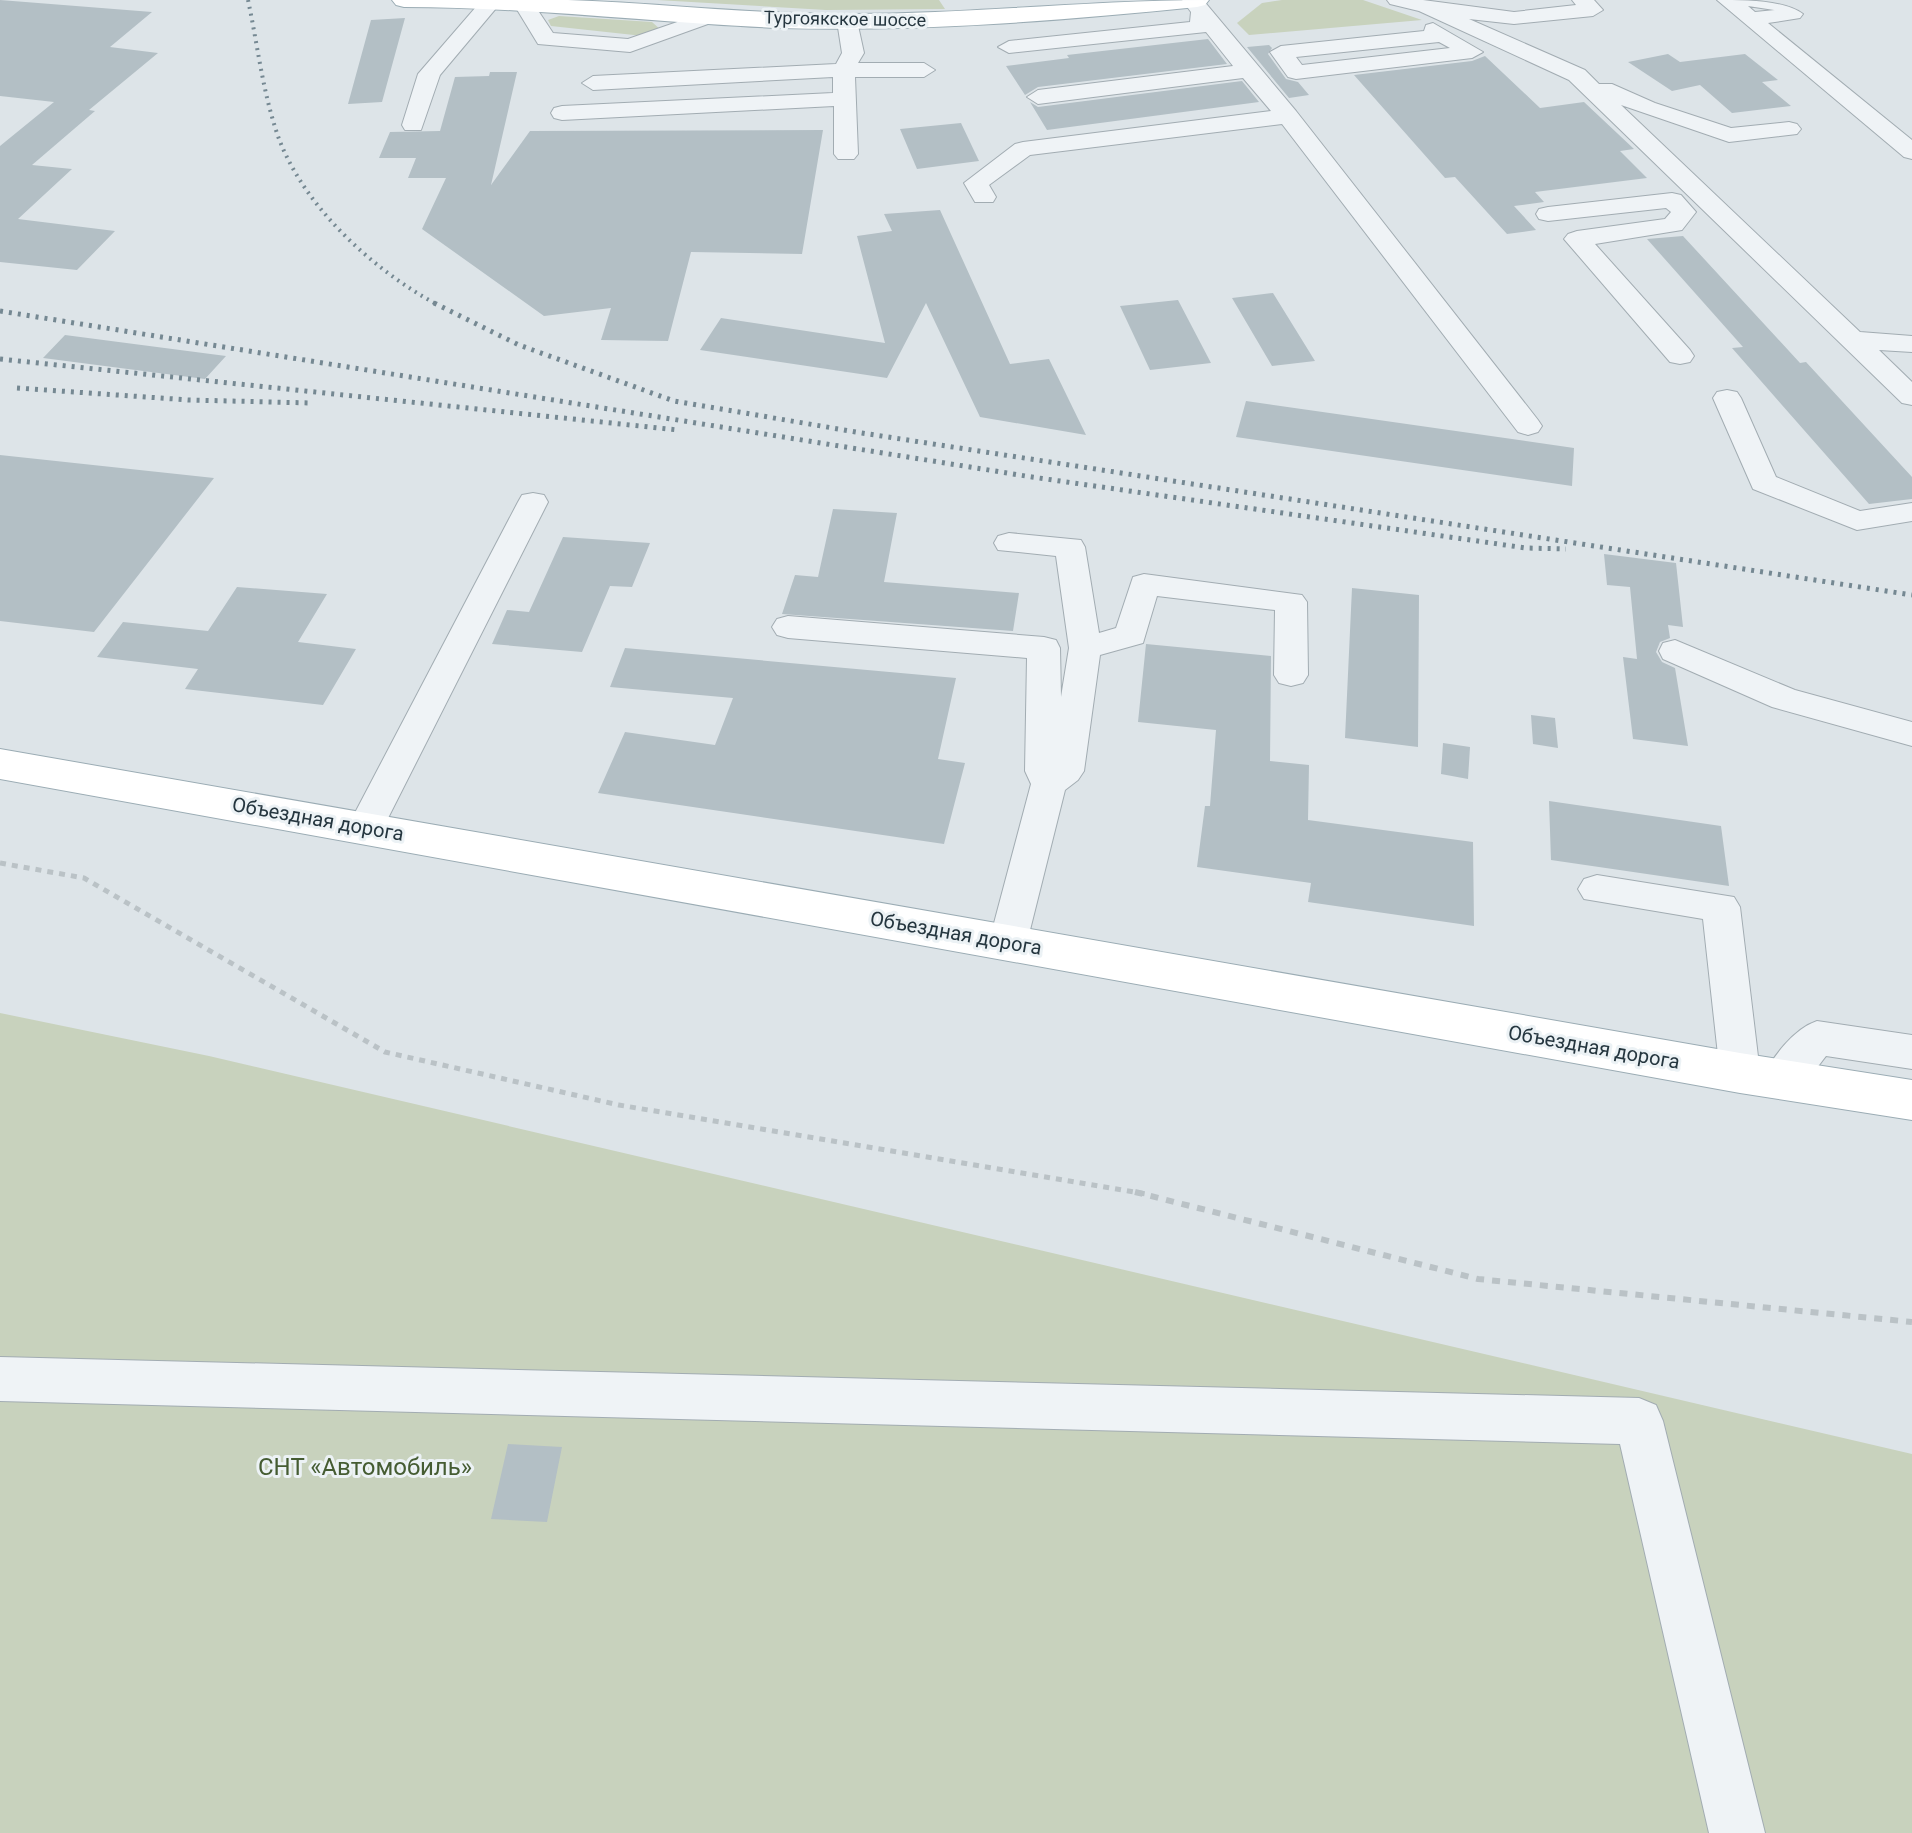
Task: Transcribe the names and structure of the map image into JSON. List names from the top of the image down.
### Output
{
  "streets": {
    "main road": ["Тургоякское шоссе", "Объездная дорога"]
  },
  "parks": ["СНТ «Автомобиль»"]
}
